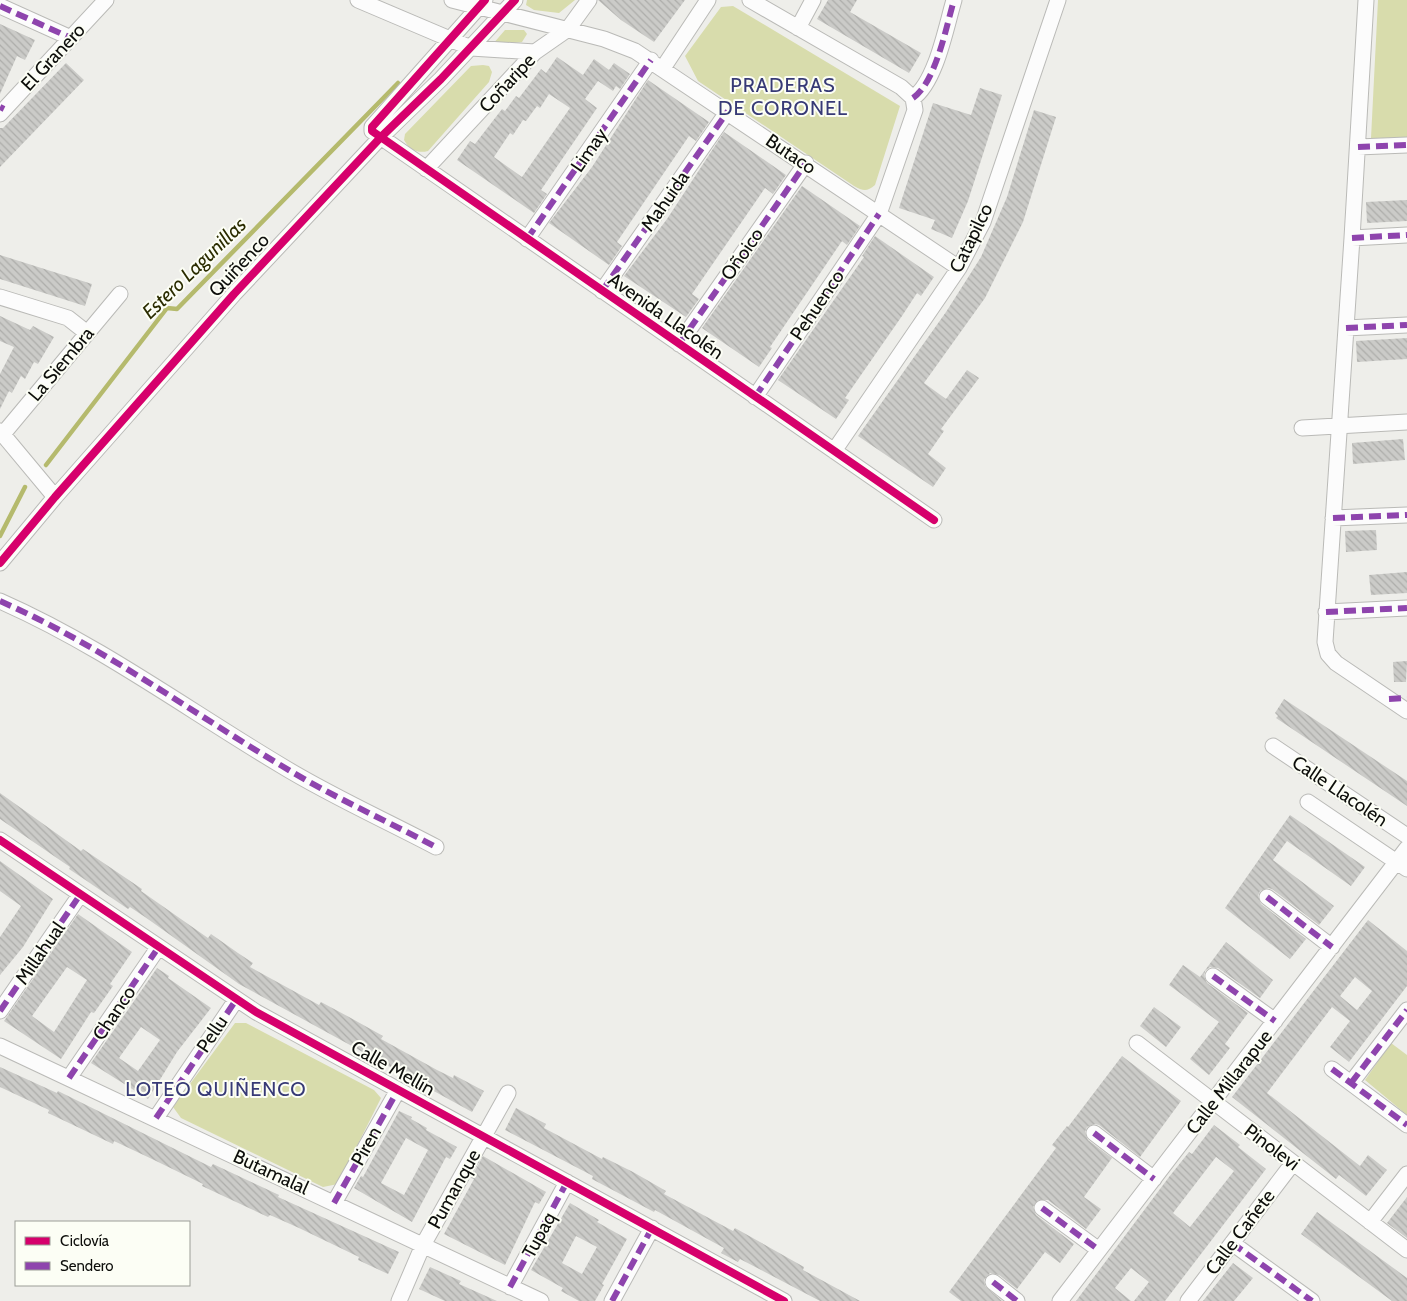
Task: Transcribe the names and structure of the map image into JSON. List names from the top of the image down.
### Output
{
  "streets": {
    "street": [
      "El Granero",
      "Coñaripe",
      "Limay",
      "Butaco",
      "Mahuida",
      "Catapilco",
      "Oñoico",
      "Quiñenco",
      "Pehuenco",
      "Avenida Llacolén",
      "La Siembra",
      "Calle Llacolén",
      "Millahual",
      "Chanco",
      "Pellu",
      "Calle Mellín",
      "Calle Millarapue",
      "Piren",
      "Pinolevi",
      "Butamalal",
      "Pumanque",
      "Calle Cañete",
      "Tupaq"
    ]
  },
  "crossings": [
    ["Coñaripe", "Butaco"],
    ["Coñaripe", "Avenida Llacolén"],
    ["Limay", "Butaco"],
    ["Limay", "Avenida Llacolén"],
    ["Butaco", "Mahuida"],
    ["Butaco", "Catapilco"],
    ["Butaco", "Oñoico"],
    ["Butaco", "Quiñenco"],
    ["Butaco", "Pehuenco"],
    ["Mahuida", "Avenida Llacolén"],
    ["Catapilco", "Avenida Llacolén"],
    ["Oñoico", "Avenida Llacolén"],
    ["Quiñenco", "Avenida Llacolén"],
    ["Pehuenco", "Avenida Llacolén"],
    ["Calle Llacolén", "Calle Millarapue"],
    ["Millahual", "Calle Mellín"],
    ["Chanco", "Calle Mellín"],
    ["Chanco", "Butamalal"],
    ["Pellu", "Calle Mellín"],
    ["Pellu", "Butamalal"],
    ["Calle Mellín", "Piren"],
    ["Calle Mellín", "Pumanque"],
    ["Calle Mellín", "Tupaq"],
    ["Calle Millarapue", "Pinolevi"],
    ["Piren", "Butamalal"],
    ["Pinolevi", "Calle Cañete"],
    ["Butamalal", "Pumanque"],
    ["Butamalal", "Tupaq"]
  ],
  "districts": ["PRADERAS DE CORONEL", "LOTEO QUIÑENCO"],
  "water": ["Estero Lagunillas"],
  "legend": ["Ciclovía", "Sendero"]
}
